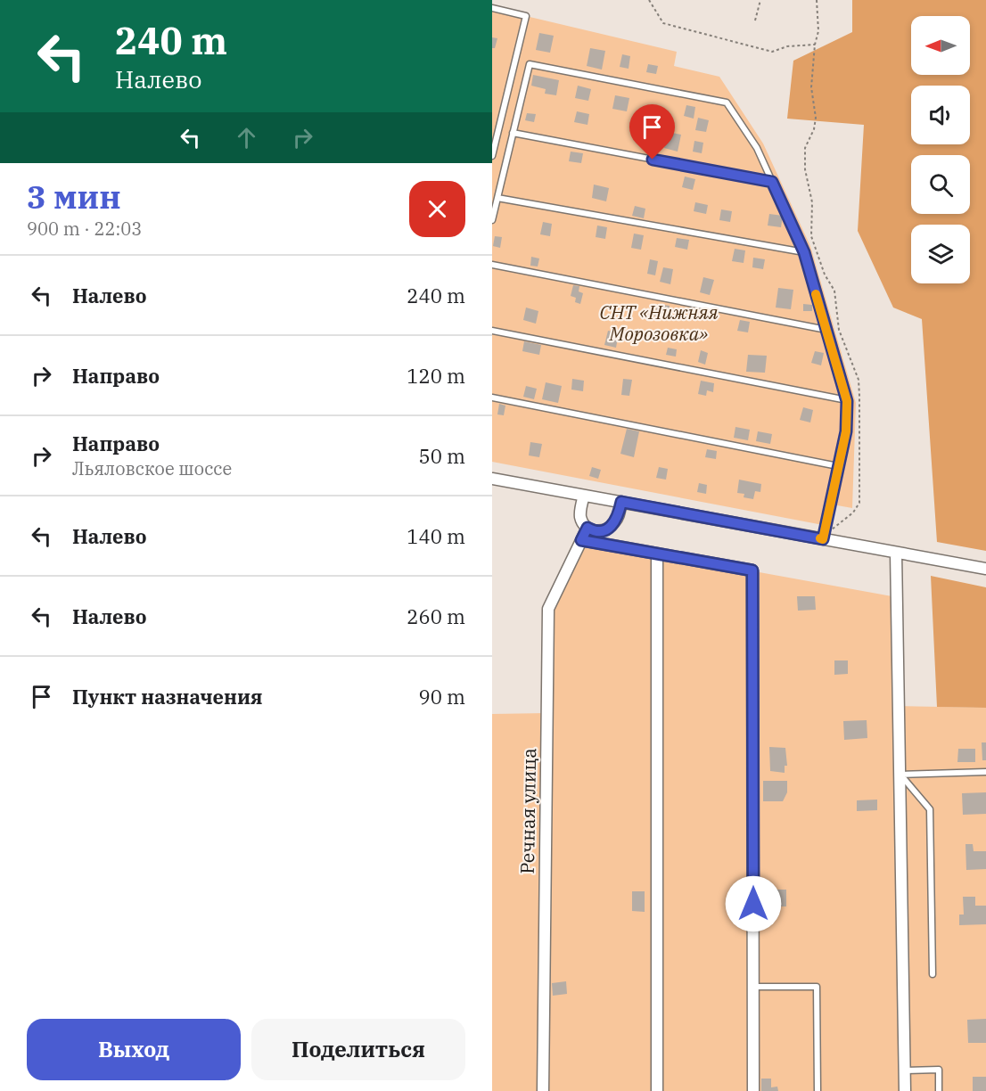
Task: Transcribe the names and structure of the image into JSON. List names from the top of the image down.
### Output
{
  "streets": {
    "street": ["Речная улица"]
  },
  "parks": ["СНТ «Нижняя Морозовка»"],
  "north": "left",
  "page": {
    "turn": ["240 m", "Налево"],
    "heading": ["3 мин", "900 m · 22:03"],
    "list": [
      {
        "name": "Налево",
        "value": "240 m"
      },
      {
        "name": "Направо",
        "value": "120 m"
      },
      {
        "name": "Направо",
        "note": "Льяловское шоссе",
        "value": "50 m"
      },
      {
        "name": "Налево",
        "value": "140 m"
      },
      {
        "name": "Налево",
        "value": "260 m"
      },
      {
        "name": "Пункт назначения",
        "value": "90 m"
      }
    ],
    "buttons": ["Выход", "Поделиться"]
  }
}
